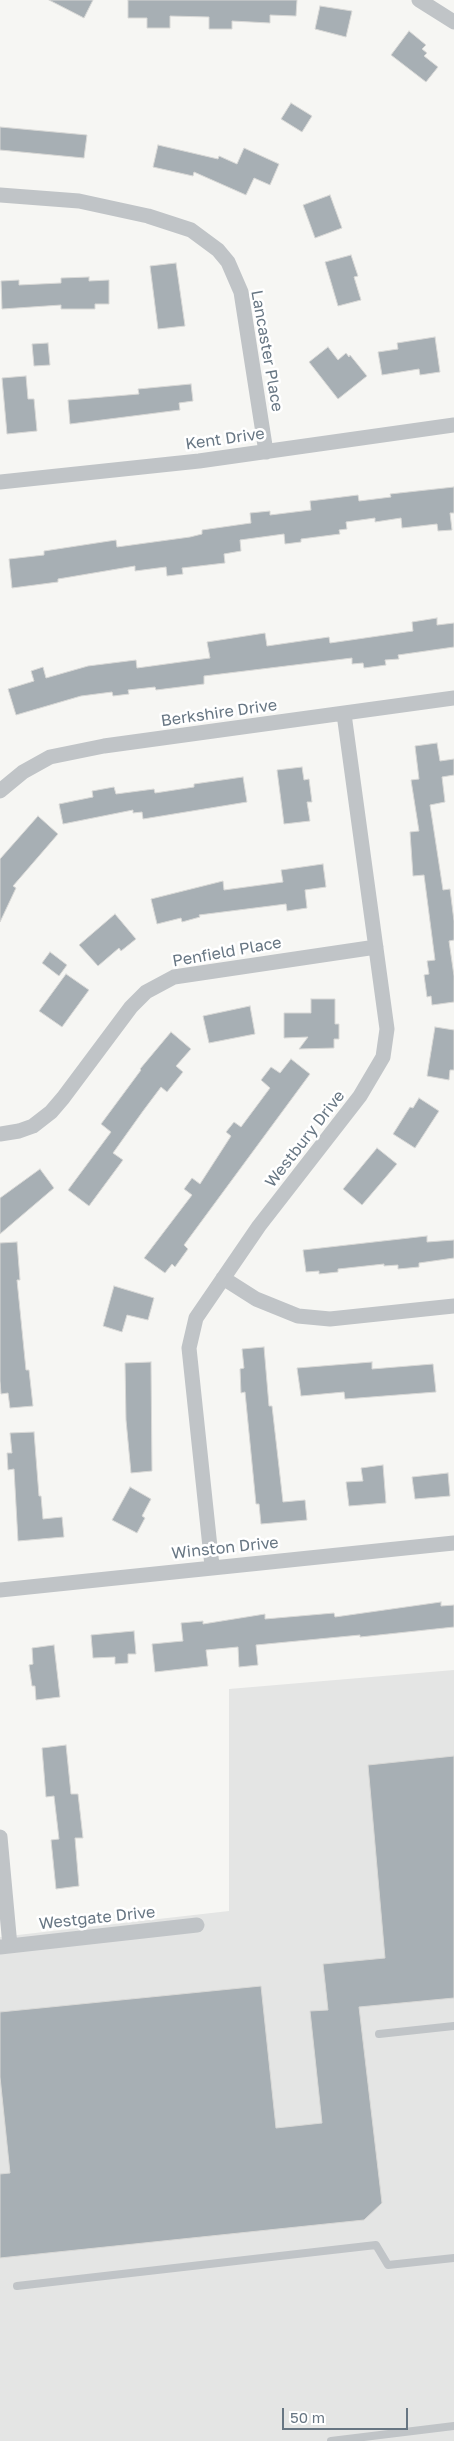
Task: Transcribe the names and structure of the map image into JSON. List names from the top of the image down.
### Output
{
  "streets": {
    "street": [
      "Lancaster Place",
      "Kent Drive",
      "Berkshire Drive",
      "Penfield Place",
      "Westbury Drive",
      "Winston Drive",
      "Westgate Drive"
    ]
  },
  "crossings": [
    ["Lancaster Place", "Kent Drive"],
    ["Berkshire Drive", "Westbury Drive"],
    ["Penfield Place", "Westbury Drive"],
    ["Westbury Drive", "Winston Drive"]
  ],
  "scale_bar": "50 m"
}
